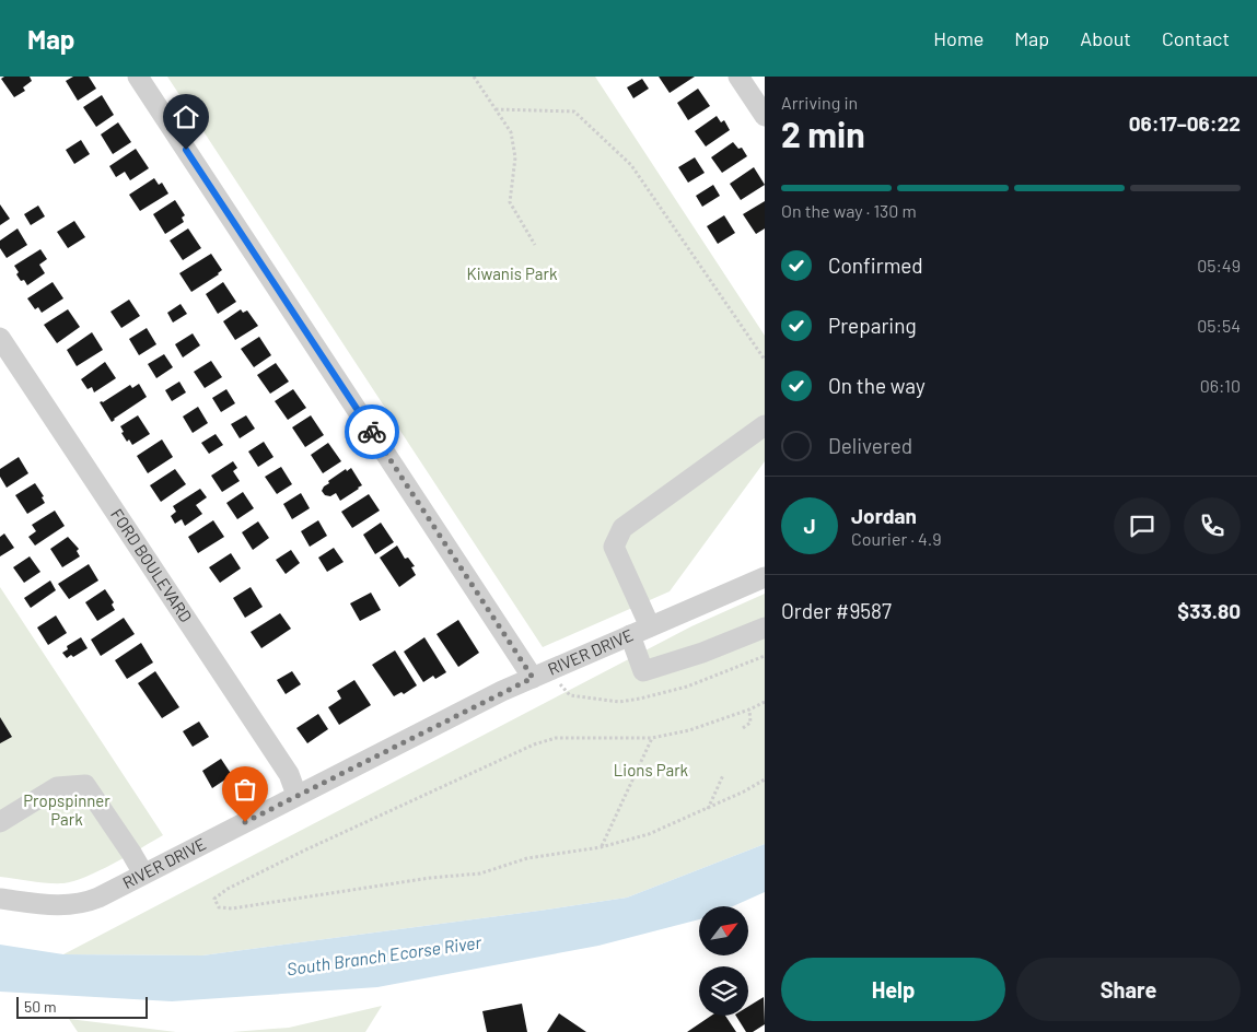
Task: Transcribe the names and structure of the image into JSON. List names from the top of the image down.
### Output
{
  "streets": {
    "street": ["FORD BOULEVARD", "RIVER DRIVE"]
  },
  "crossings": [
    ["FORD BOULEVARD", "RIVER DRIVE"]
  ],
  "water": ["South Branch Ecorse River"],
  "parks": ["Kiwanis Park", "Lions Park", "Propspinner Park"],
  "scale_bar": "50 m",
  "north": "top right",
  "page": {
    "header": "Map",
    "nav": [
      "Home",
      "Map",
      "About",
      "Contact"
    ],
    "heading": ["2 min", "Arriving in", "06:17–06:22"],
    "panel": [
      "Jordan",
      "Courier · 4.9",
      "Order #9587",
      "$33.80"
    ],
    "bar": "On the way · 130 m",
    "list": [
      ["Confirmed", "05:49"],
      ["Preparing", "05:54"],
      ["On the way", "06:10"],
      "Delivered"
    ],
    "round": "J",
    "buttons": ["Help", "Share"],
    "scale": "50 m"
  }
}
